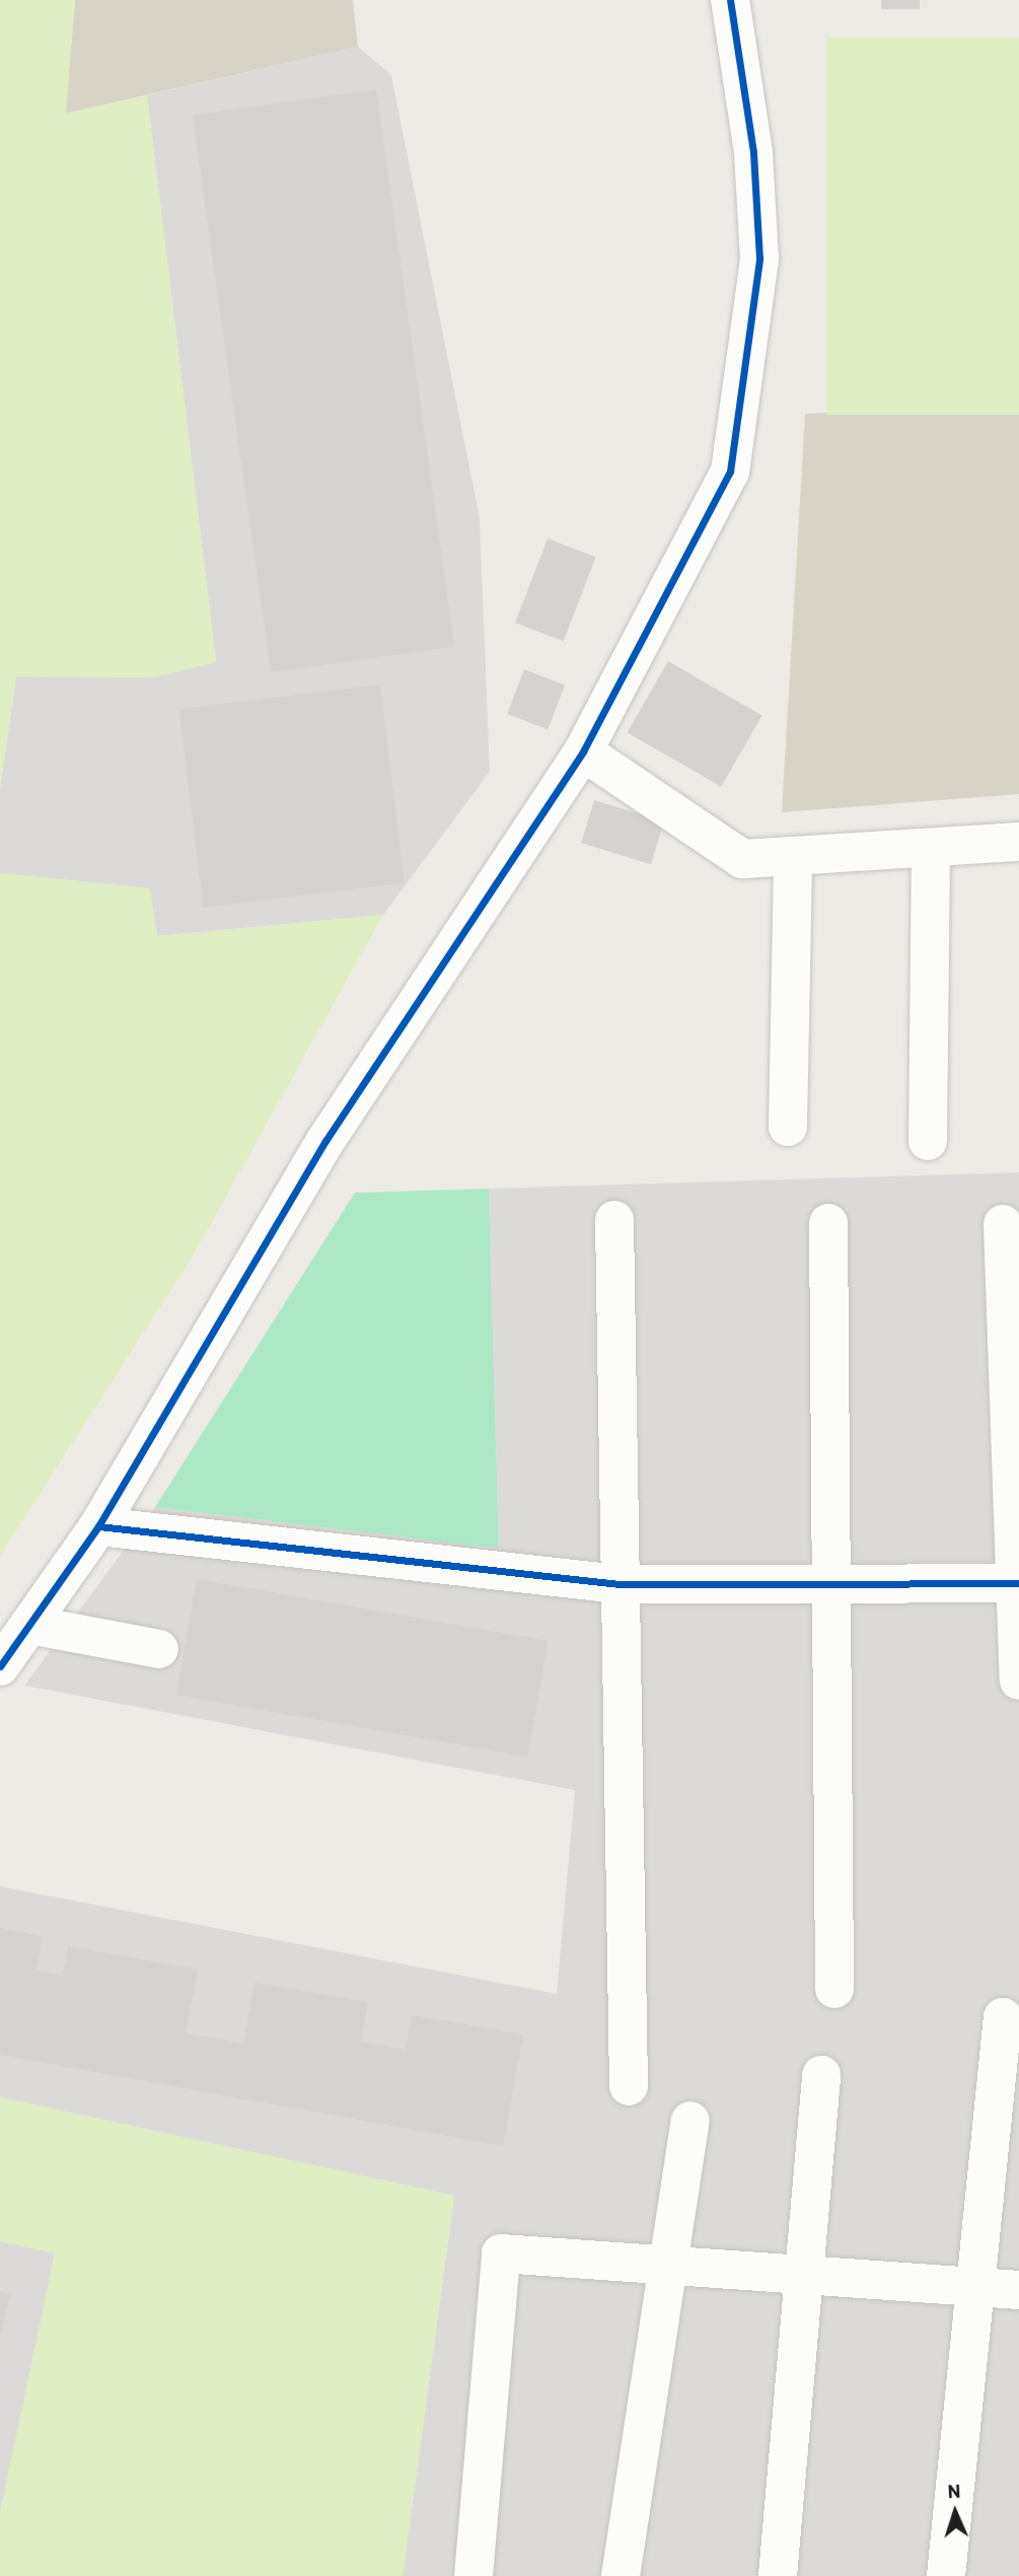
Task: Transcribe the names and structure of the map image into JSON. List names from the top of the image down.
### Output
{
  "north": "top"
}
